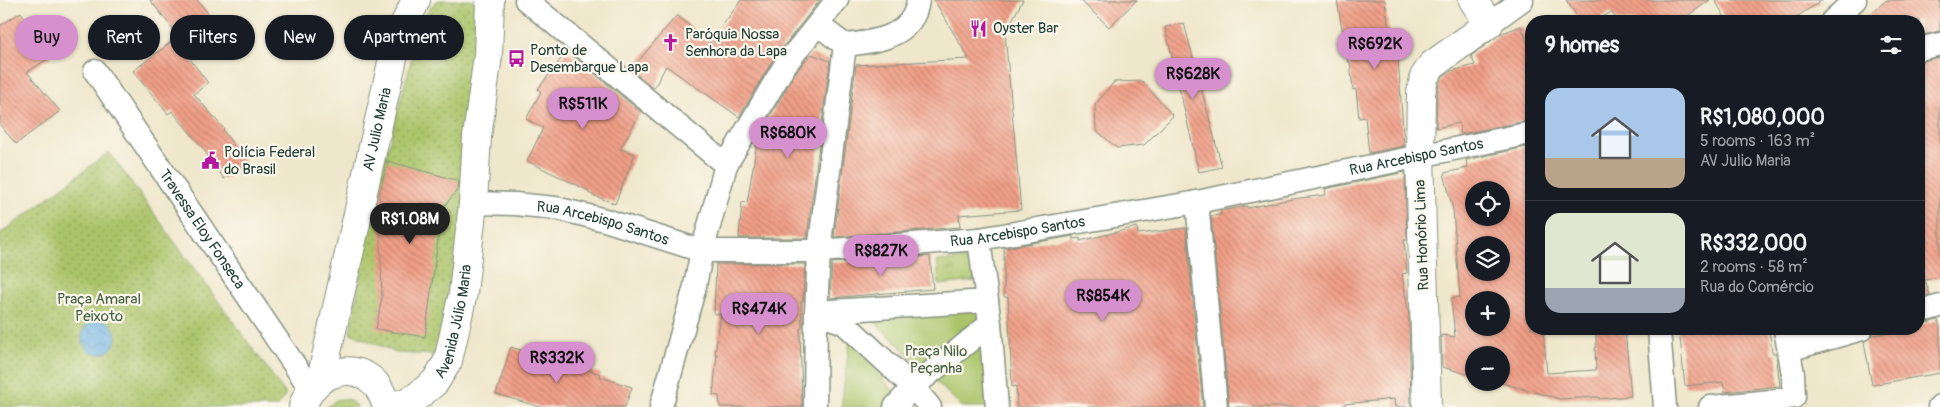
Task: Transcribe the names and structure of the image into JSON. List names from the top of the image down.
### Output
{
  "streets": {
    "main road": ["AV Julio Maria", "Rua Honório Lima", "Avenida Júlio Maria"],
    "street": ["Rua Arcebispo Santos", "Travessa Eloy Fonseca"]
  },
  "crossings": [
    ["AV Julio Maria", "Travessa Eloy Fonseca"],
    ["Rua Arcebispo Santos", "Rua Honório Lima"],
    ["Rua Arcebispo Santos", "Avenida Júlio Maria"]
  ],
  "parks": ["Praça Amaral Peixoto", "Praça Nilo Peçanha"],
  "places": {
    "restaurant": ["Oyster Bar"],
    "church": ["Paróquia Nossa Senhora da Lapa"],
    "bus stop": ["Ponto de Desembarque Lapa"],
    "public building": ["Polícia Federal do Brasil"]
  },
  "page": {
    "chip": [
      "Buy",
      "Rent",
      "Filters",
      "New",
      "Apartment"
    ],
    "heading": "9 homes",
    "price": [
      "R$692K",
      "R$628K",
      "R$511K",
      "R$680K",
      "R$1.08M",
      "R$827K",
      "R$854K",
      "R$474K",
      "R$332K"
    ],
    "list": [
      {
        "name": "R$1,080,000",
        "note": "5 rooms · 163 m² · AV Julio Maria"
      },
      {
        "name": "R$332,000",
        "note": "2 rooms · 58 m² · Rua do Comércio"
      }
    ],
    "map_buttons": ["+", "−"]
  }
}
